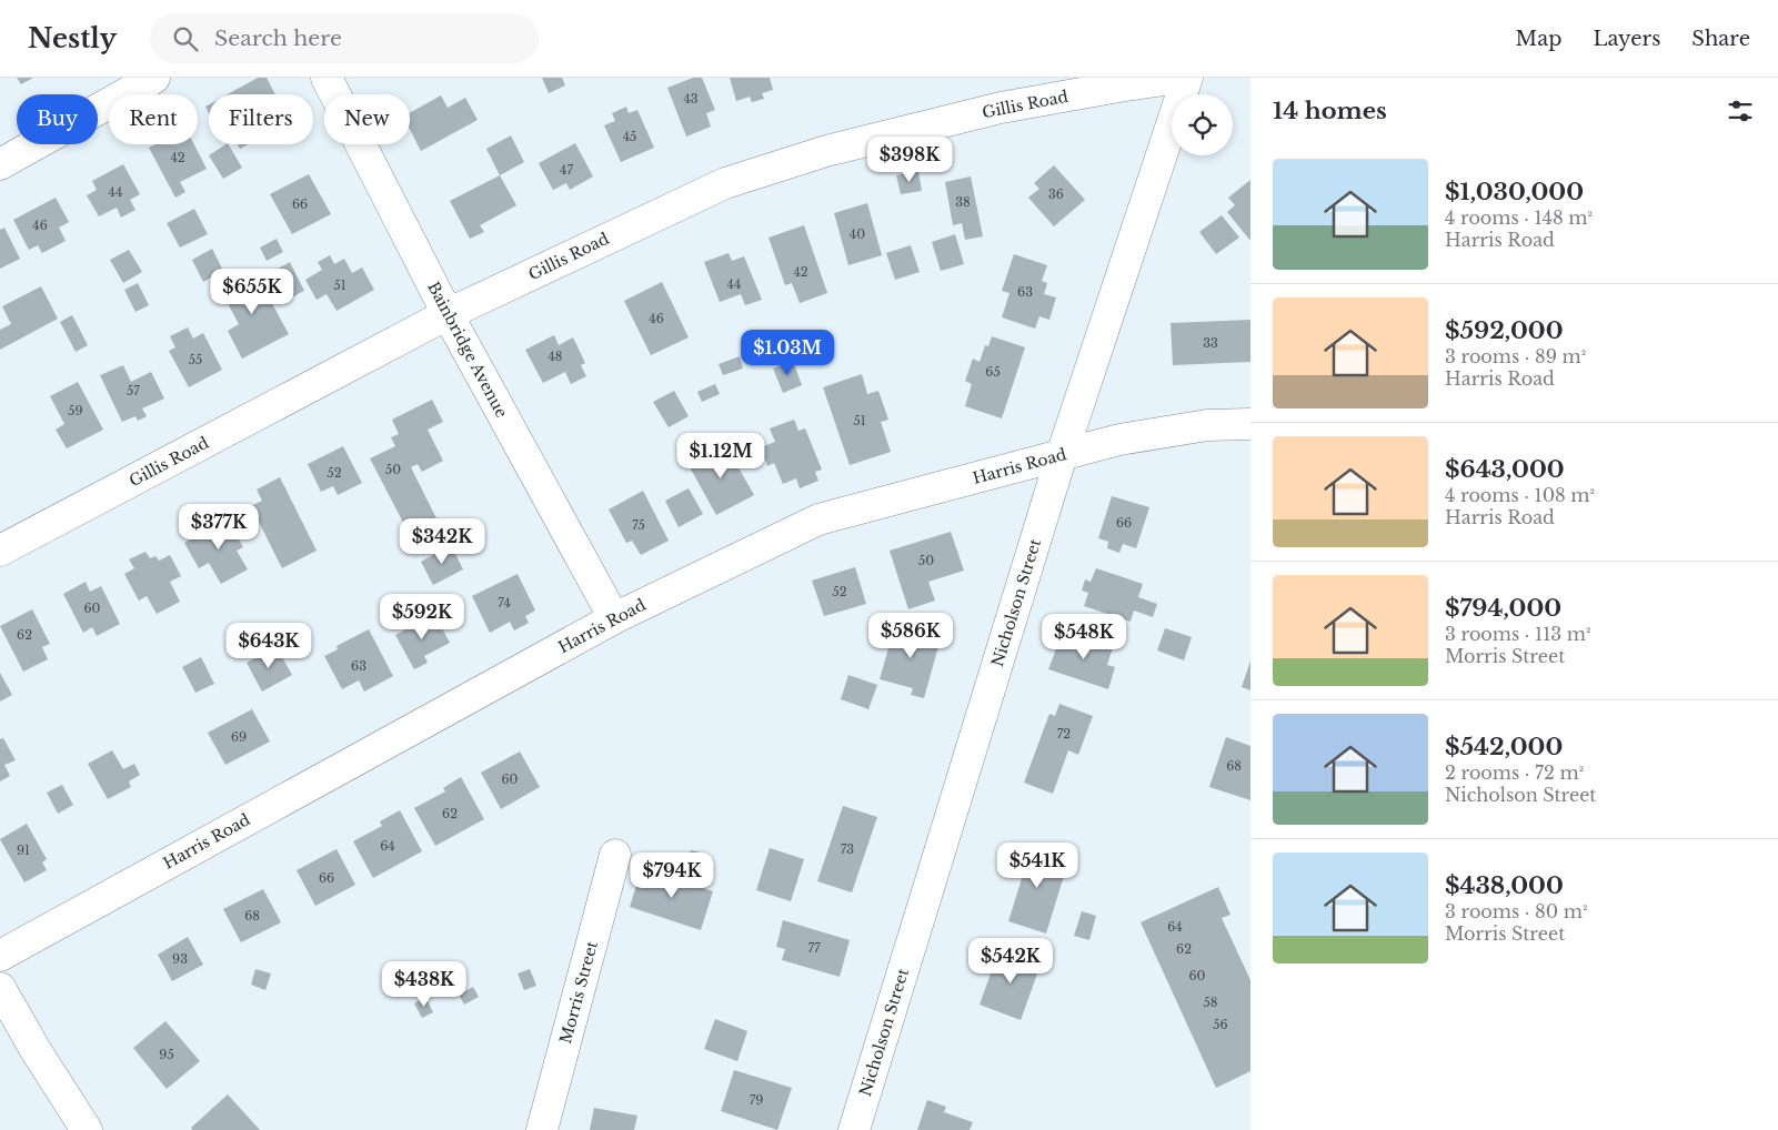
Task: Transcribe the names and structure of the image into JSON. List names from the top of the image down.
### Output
{
  "streets": {
    "street": [
      "Gillis Road",
      "Bainbridge Avenue",
      "Harris Road",
      "Nicholson Street",
      "Morris Street"
    ]
  },
  "crossings": [
    ["Gillis Road", "Bainbridge Avenue"],
    ["Bainbridge Avenue", "Harris Road"],
    ["Harris Road", "Nicholson Street"]
  ],
  "house_numbers": [
    "43",
    "45",
    "42",
    "47",
    "44",
    "36",
    "38",
    "66",
    "46",
    "40",
    "42",
    "44",
    "51",
    "63",
    "46",
    "33",
    "48",
    "55",
    "65",
    "57",
    "59",
    "51",
    "50",
    "52",
    "66",
    "75",
    "50",
    "52",
    "74",
    "60",
    "62",
    "63",
    "72",
    "69",
    "68",
    "60",
    "62",
    "64",
    "73",
    "91",
    "66",
    "68",
    "64",
    "77",
    "62",
    "93",
    "60",
    "58",
    "56",
    "95",
    "79"
  ],
  "page": {
    "header": "Nestly",
    "search": "Search here",
    "nav": ["Map", "Layers", "Share"],
    "heading": "14 homes",
    "chip": [
      "Buy",
      "Rent",
      "Filters",
      "New"
    ],
    "price": [
      "$398K",
      "$655K",
      "$1.03M",
      "$1.12M",
      "$377K",
      "$342K",
      "$592K",
      "$586K",
      "$548K",
      "$643K",
      "$541K",
      "$794K",
      "$542K",
      "$438K"
    ],
    "list": [
      {
        "name": "$1,030,000",
        "note": "4 rooms · 148 m² · Harris Road"
      },
      {
        "name": "$592,000",
        "note": "3 rooms · 89 m² · Harris Road"
      },
      {
        "name": "$643,000",
        "note": "4 rooms · 108 m² · Harris Road"
      },
      {
        "name": "$794,000",
        "note": "3 rooms · 113 m² · Morris Street"
      },
      {
        "name": "$542,000",
        "note": "2 rooms · 72 m² · Nicholson Street"
      },
      {
        "name": "$438,000",
        "note": "3 rooms · 80 m² · Morris Street"
      }
    ]
  }
}
